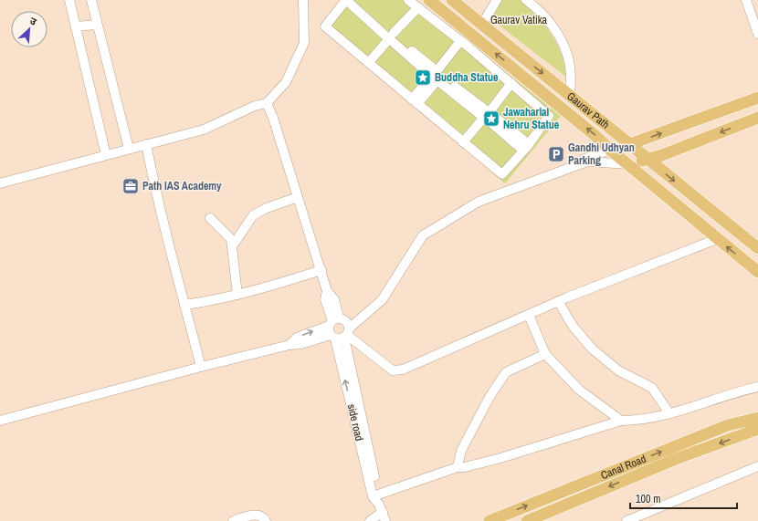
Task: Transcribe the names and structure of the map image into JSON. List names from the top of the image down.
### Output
{
  "streets": {
    "main road": ["Gaurav Path", "Canal Road"],
    "street": ["side road"]
  },
  "parks": ["Gaurav Vatika"],
  "places": {
    "place": ["Buddha Statue", "Jawaharlal Nehru Statue"],
    "parking": ["Gandhi Udhyan Parking"],
    "office": ["Path IAS Academy"]
  },
  "scale_bar": "100 m",
  "north": "top right"
}
